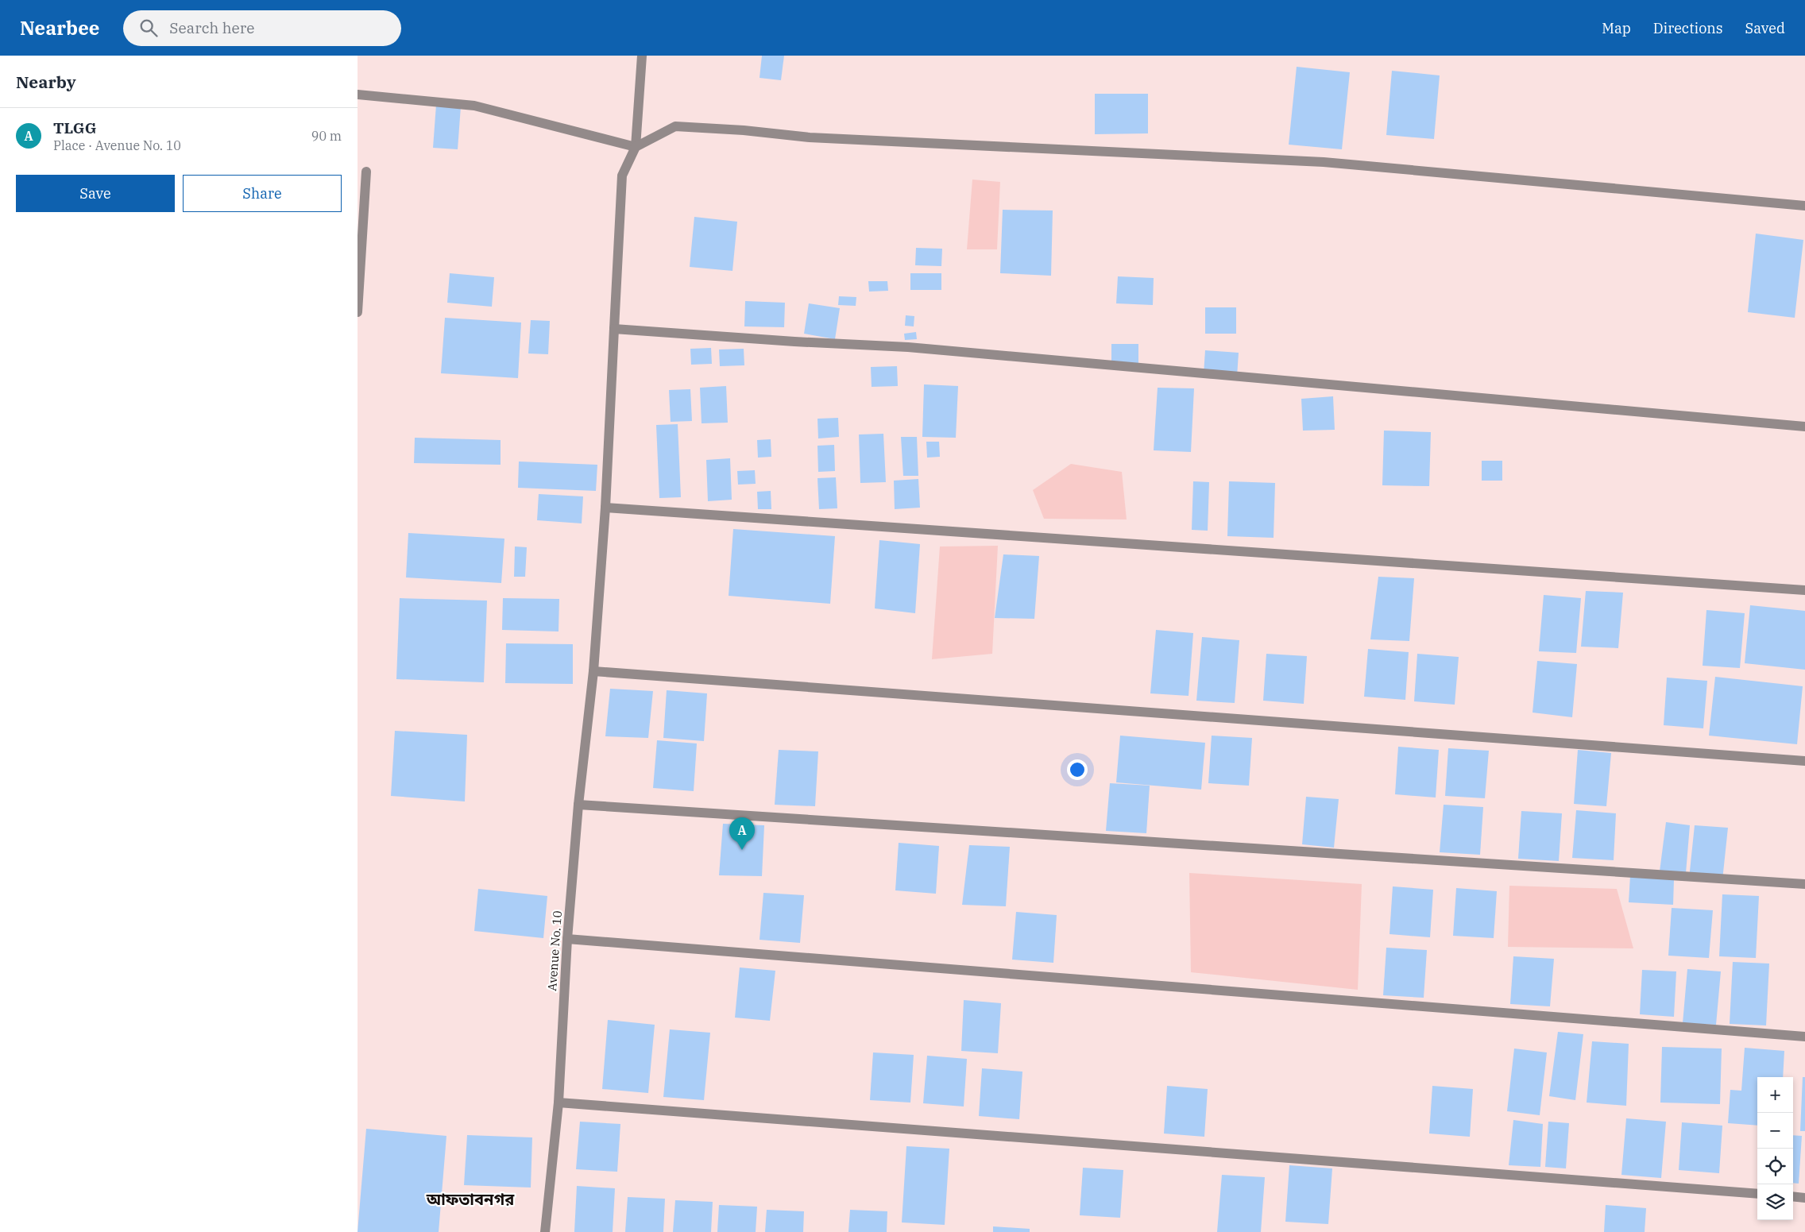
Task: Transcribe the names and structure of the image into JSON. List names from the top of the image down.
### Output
{
  "streets": {
    "street": ["Avenue No. 10"]
  },
  "districts": ["আফতাবনগর"],
  "page": {
    "header": "Nearbee",
    "search": "Search here",
    "nav": ["Map", "Directions", "Saved"],
    "heading": "Nearby",
    "list": [
      {
        "mark": "A",
        "name": "TLGG",
        "note": "Place · Avenue No. 10",
        "value": "90 m"
      }
    ],
    "buttons": ["Save", "Share"],
    "pins": "A",
    "map_buttons": ["+", "−"]
  }
}
